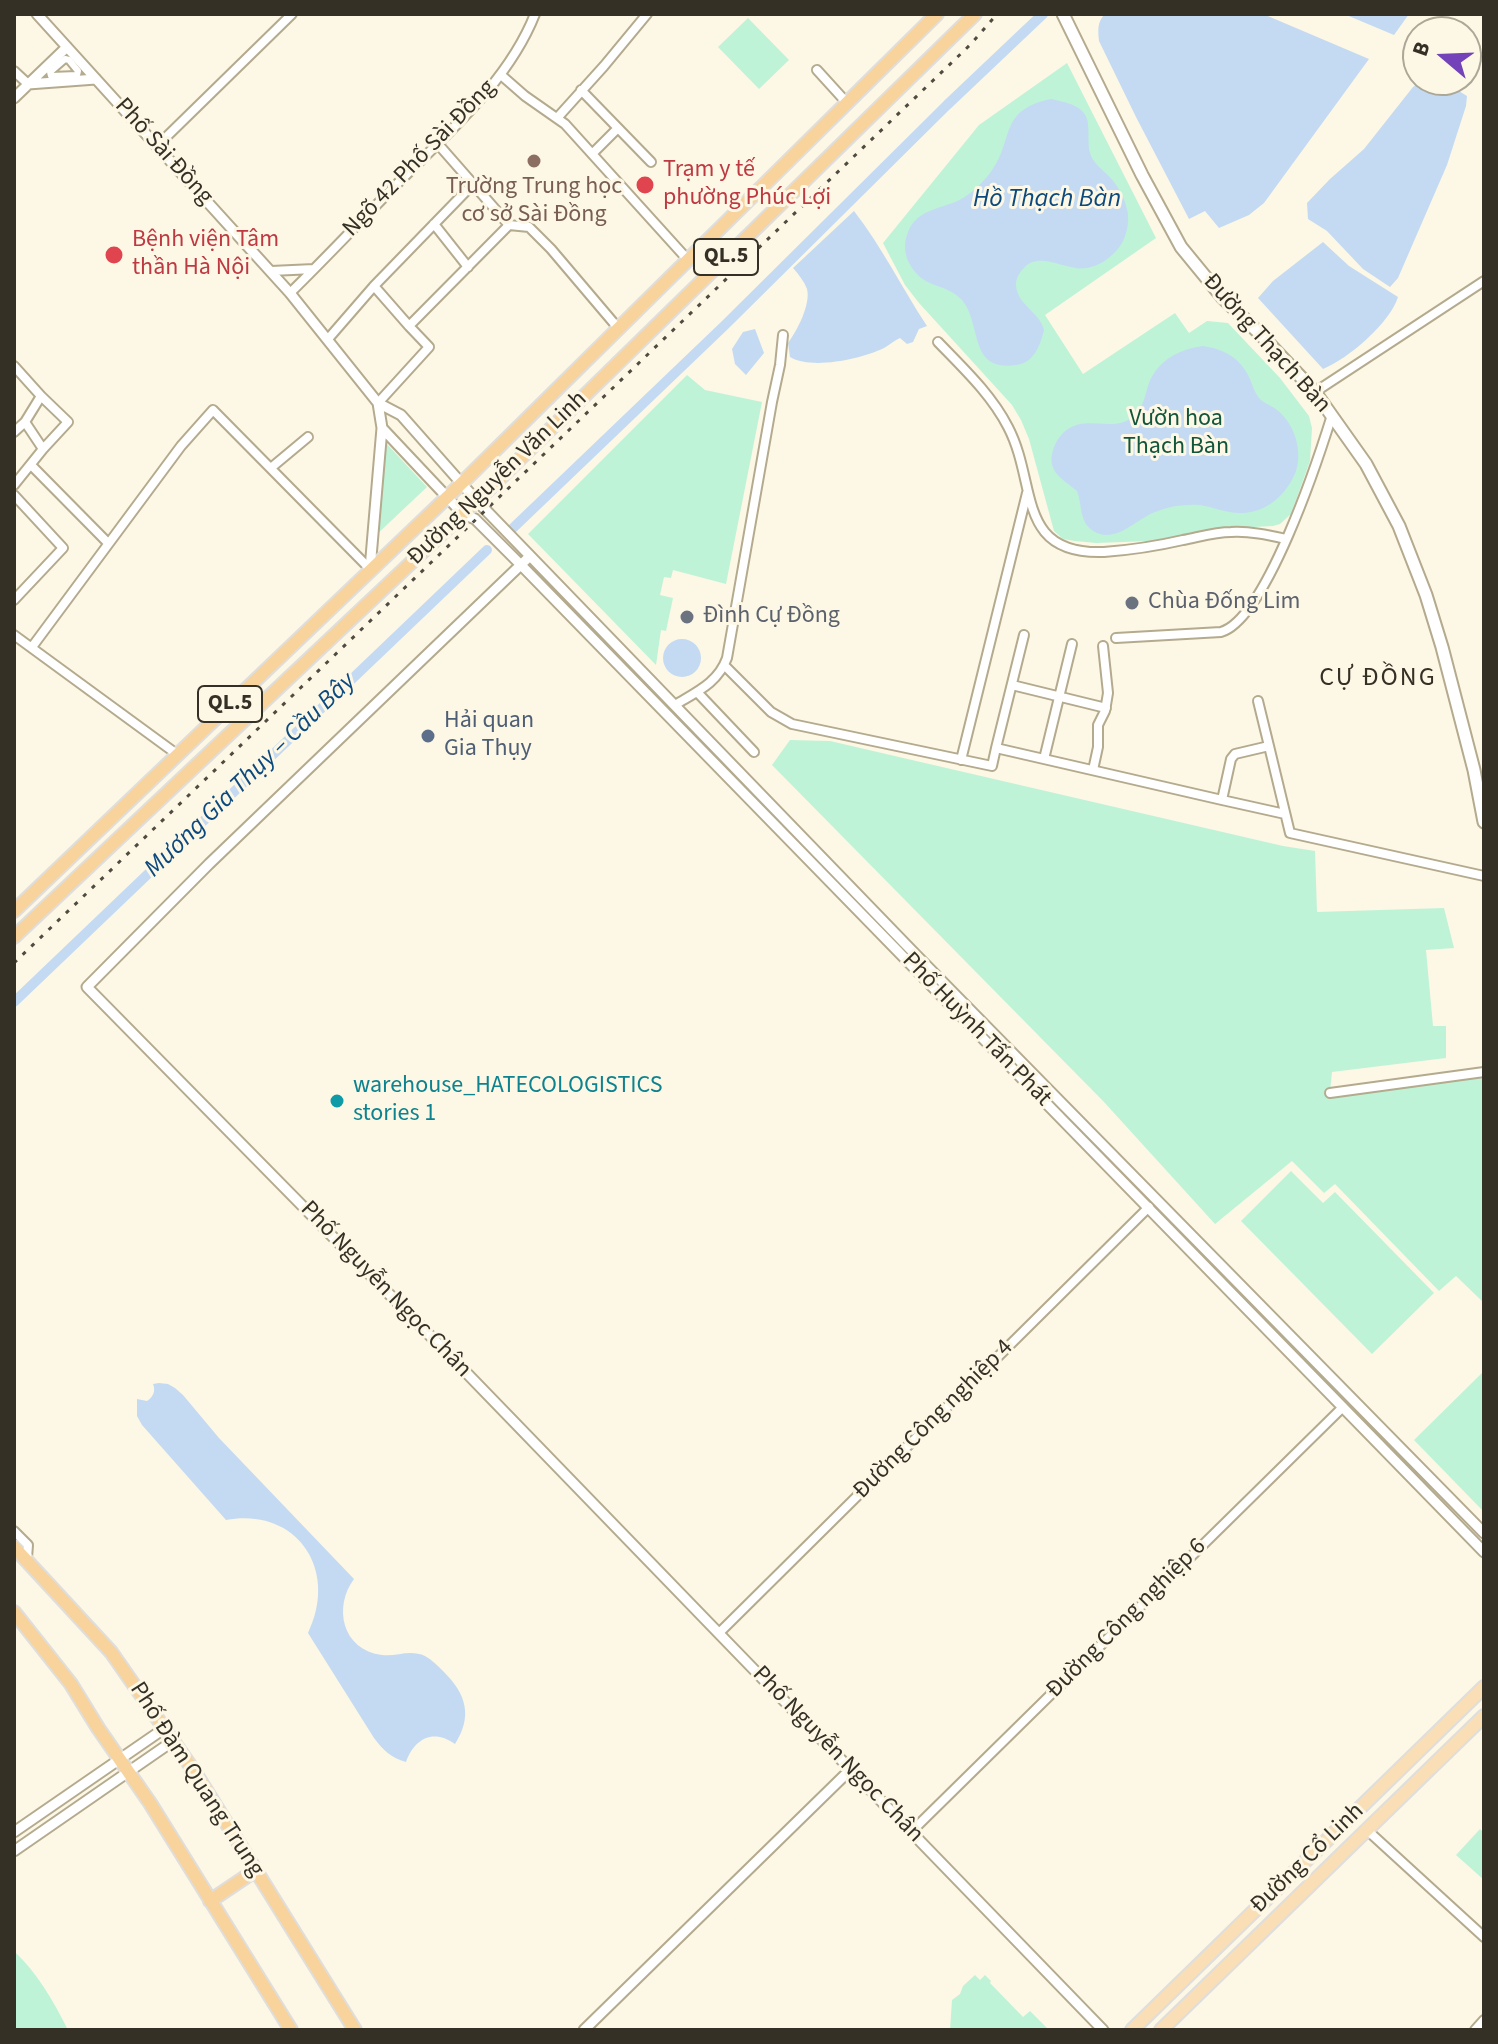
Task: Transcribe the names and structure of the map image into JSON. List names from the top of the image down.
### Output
{
  "streets": {
    "highway": ["QL.5", "Đường Nguyễn Văn Linh", "Phố Đàm Quang Trung"],
    "main road": ["Đường Thạch Bàn", "Đường Cổ Linh"],
    "street": [
      "Phố Sài Đồng",
      "Ngõ 42 Phố Sài Đồng",
      "Phố Huỳnh Tấn Phát",
      "Phố Nguyễn Ngọc Chân",
      "Đường Công nghiệp 4",
      "Đường Công nghiệp 6"
    ]
  },
  "crossings": [
    ["Phố Sài Đồng", "Ngõ 42 Phố Sài Đồng"],
    ["Phố Sài Đồng", "Đường Nguyễn Văn Linh"],
    ["Phố Sài Đồng", "Phố Huỳnh Tấn Phát"],
    ["Đường Nguyễn Văn Linh", "Phố Huỳnh Tấn Phát"],
    ["Phố Huỳnh Tấn Phát", "Phố Nguyễn Ngọc Chân"],
    ["Phố Huỳnh Tấn Phát", "Đường Công nghiệp 4"],
    ["Phố Huỳnh Tấn Phát", "Đường Công nghiệp 6"],
    ["Phố Nguyễn Ngọc Chân", "Đường Công nghiệp 4"],
    ["Phố Nguyễn Ngọc Chân", "Đường Công nghiệp 6"]
  ],
  "districts": ["CỰ ĐỒNG"],
  "water": ["Hồ Thạch Bàn", "Mương Gia Thụy – Cầu Bây"],
  "parks": ["Vườn hoa Thạch Bàn"],
  "places": [
    "Trường Trung học cơ sở Sài Đồng",
    "Trạm y tế phường Phúc Lợi",
    "Bệnh viện Tâm thần Hà Nội",
    "Chùa Đống Lim",
    "Đình Cự Đồng",
    "Hải quan Gia Thụy",
    "warehouse_HATECOLOGISTICS stories 1"
  ],
  "north": "left"
}
